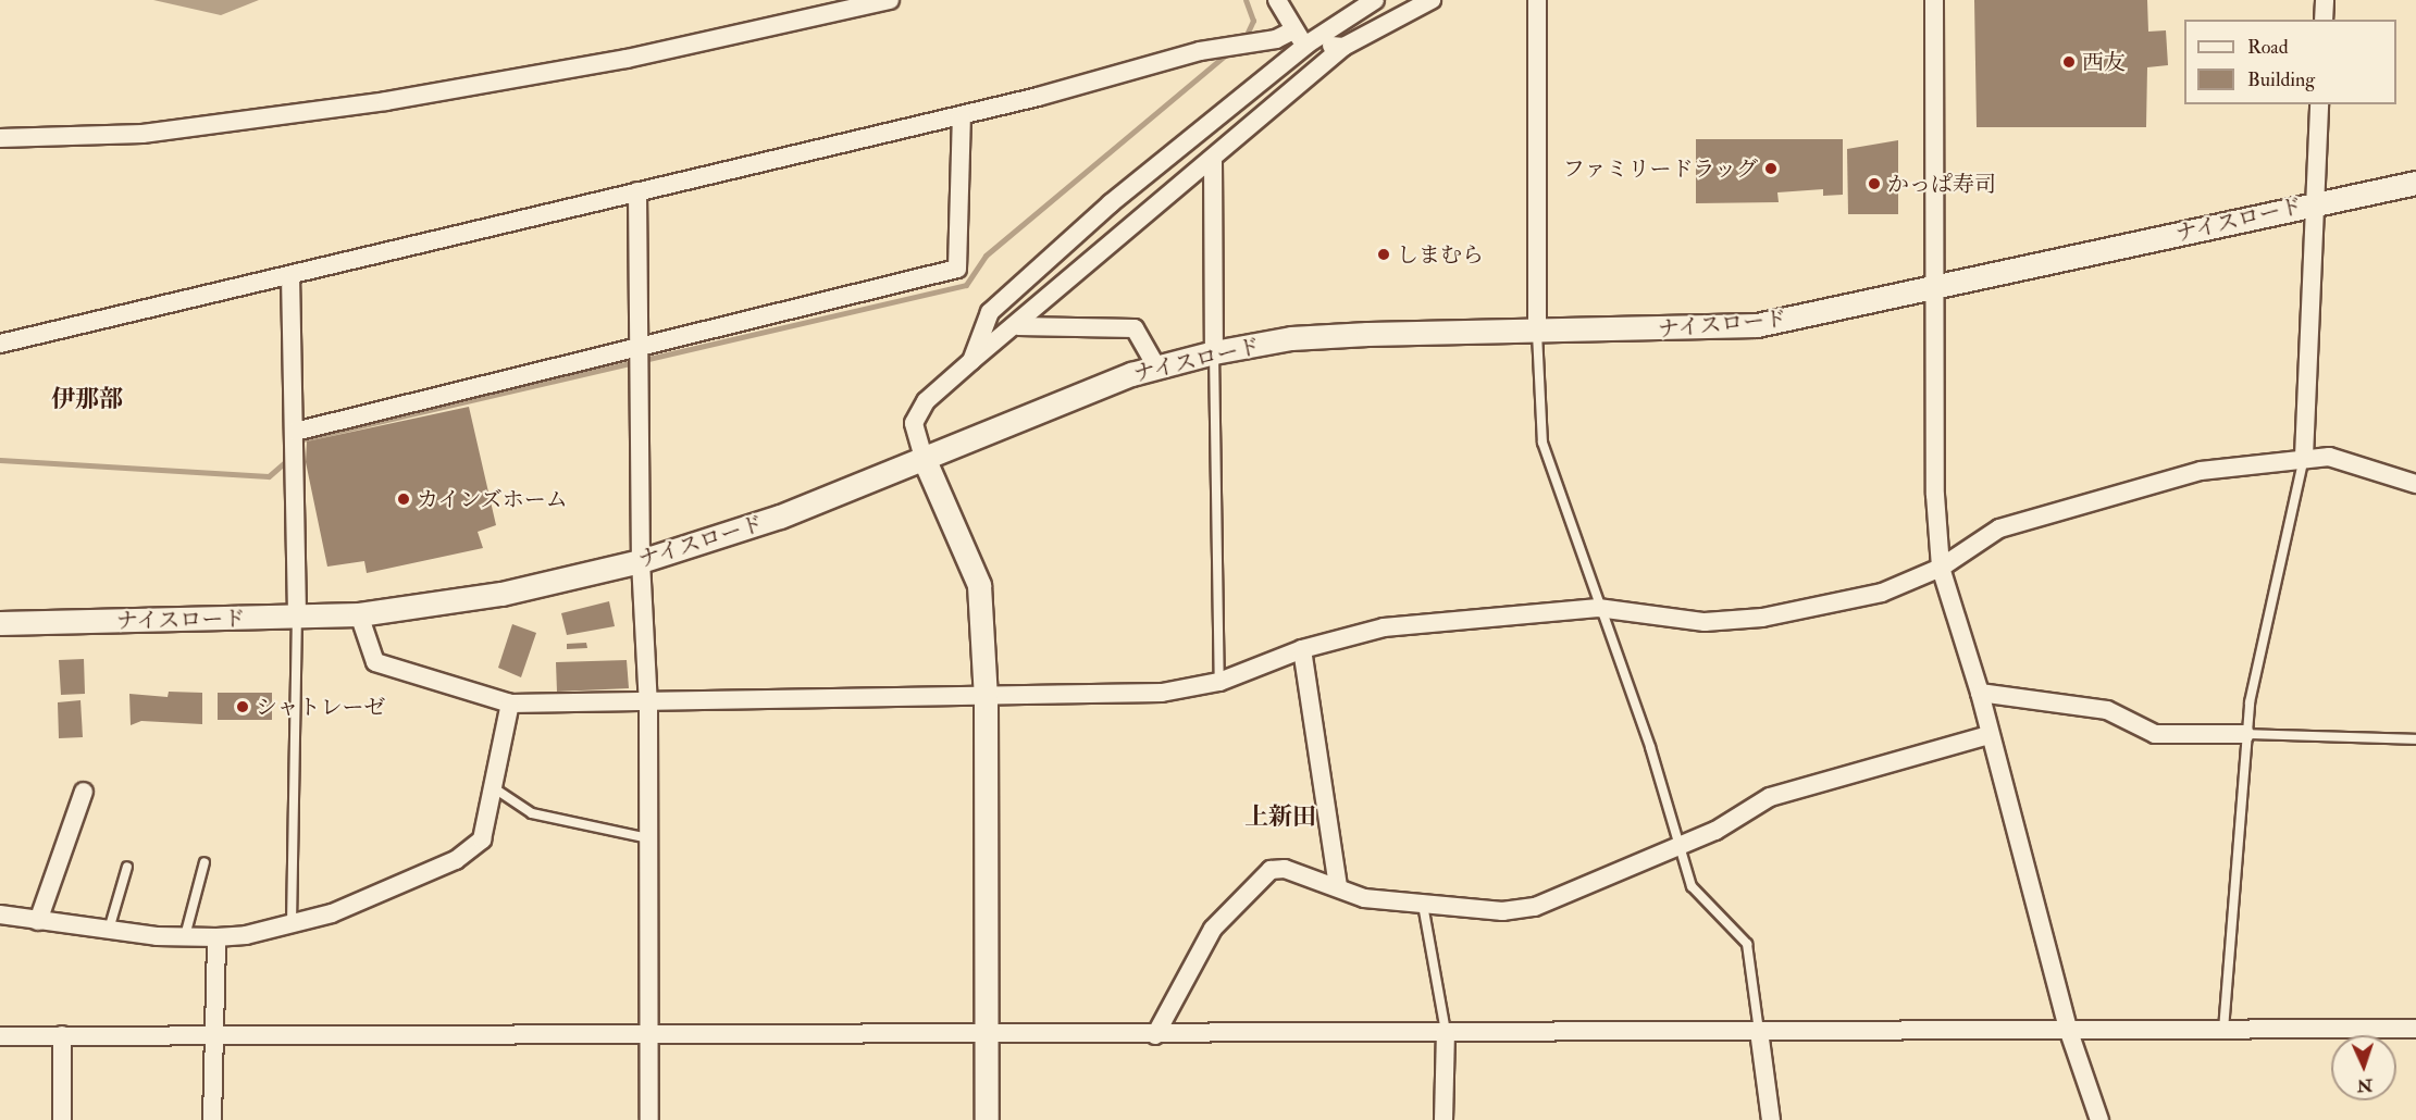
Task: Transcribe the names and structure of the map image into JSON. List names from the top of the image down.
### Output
{
  "streets": {
    "street": ["ナイスロード"]
  },
  "districts": ["伊那部", "上新田"],
  "places": [
    "西友",
    "ファミリードラッグ",
    "かっぱ寿司",
    "しまむら",
    "カインズホーム",
    "シャトレーゼ"
  ],
  "legend": ["Road", "Building"],
  "north": "bottom"
}
